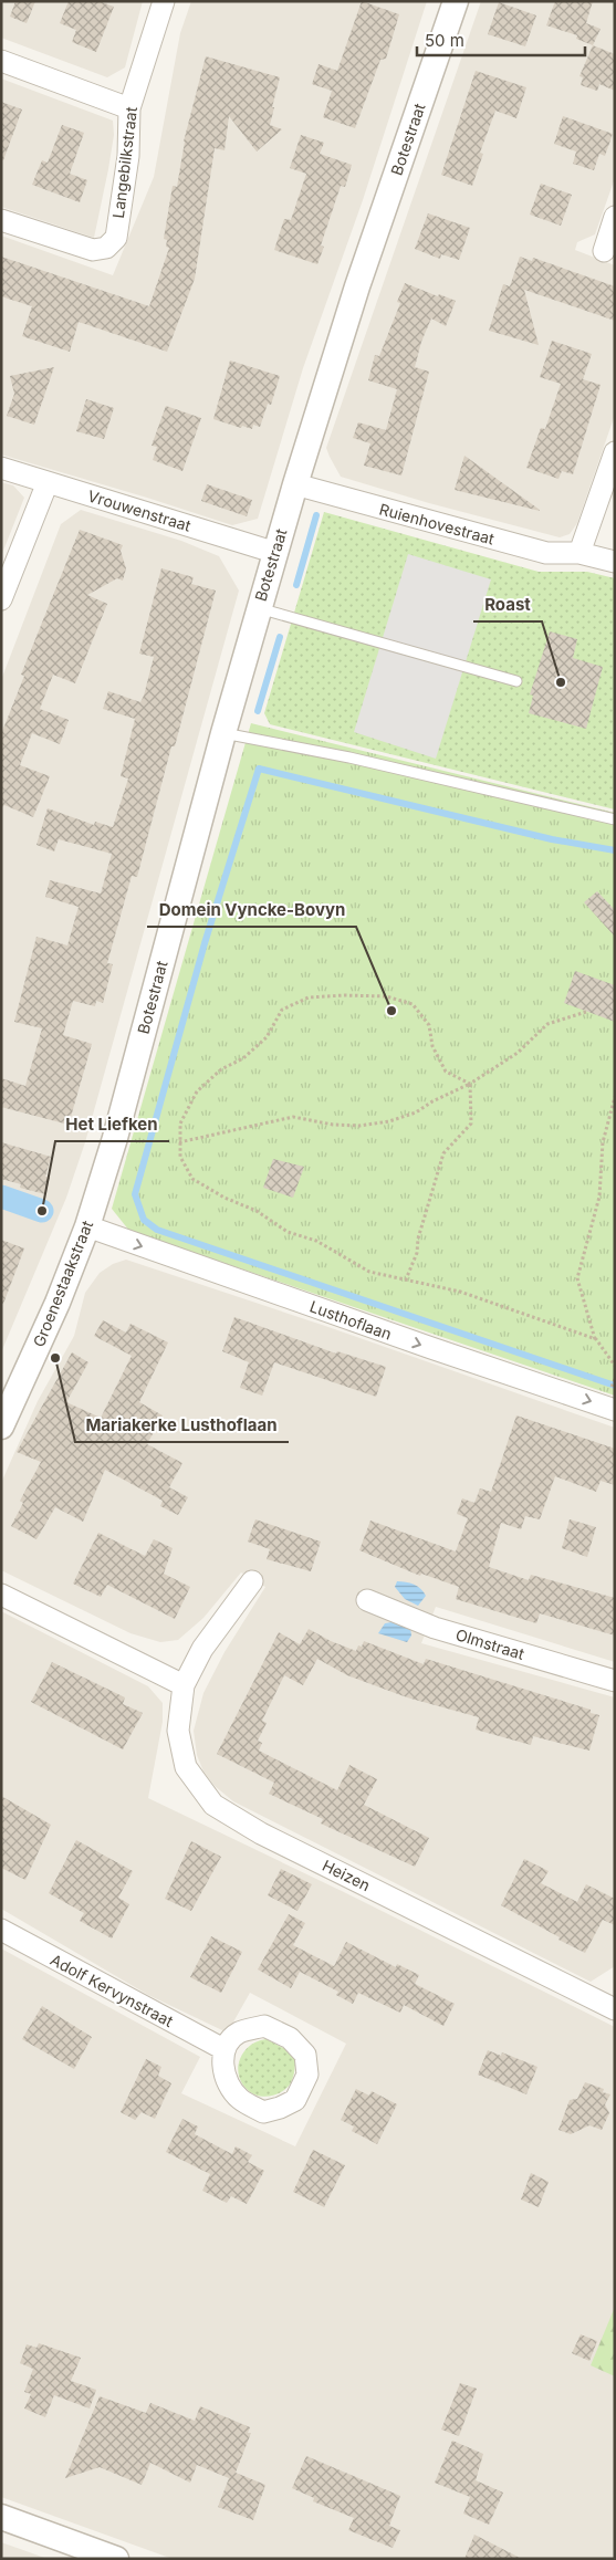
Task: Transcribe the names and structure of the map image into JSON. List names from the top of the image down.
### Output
{
  "streets": {
    "street": [
      "Botestraat",
      "Langebilkstraat",
      "Vrouwenstraat",
      "Ruienhovestraat",
      "Groenestaakstraat",
      "Lusthoflaan",
      "Olmstraat",
      "Heizen",
      "Adolf Kervynstraat"
    ]
  },
  "crossings": [
    ["Botestraat", "Vrouwenstraat"],
    ["Botestraat", "Ruienhovestraat"],
    ["Botestraat", "Groenestaakstraat"],
    ["Groenestaakstraat", "Lusthoflaan"]
  ],
  "one_way": ["Lusthoflaan"],
  "places": [
    "Roast",
    "Domein Vyncke-Bovyn",
    "Het Liefken",
    "Mariakerke Lusthoflaan"
  ],
  "scale_bar": "50 m"
}
